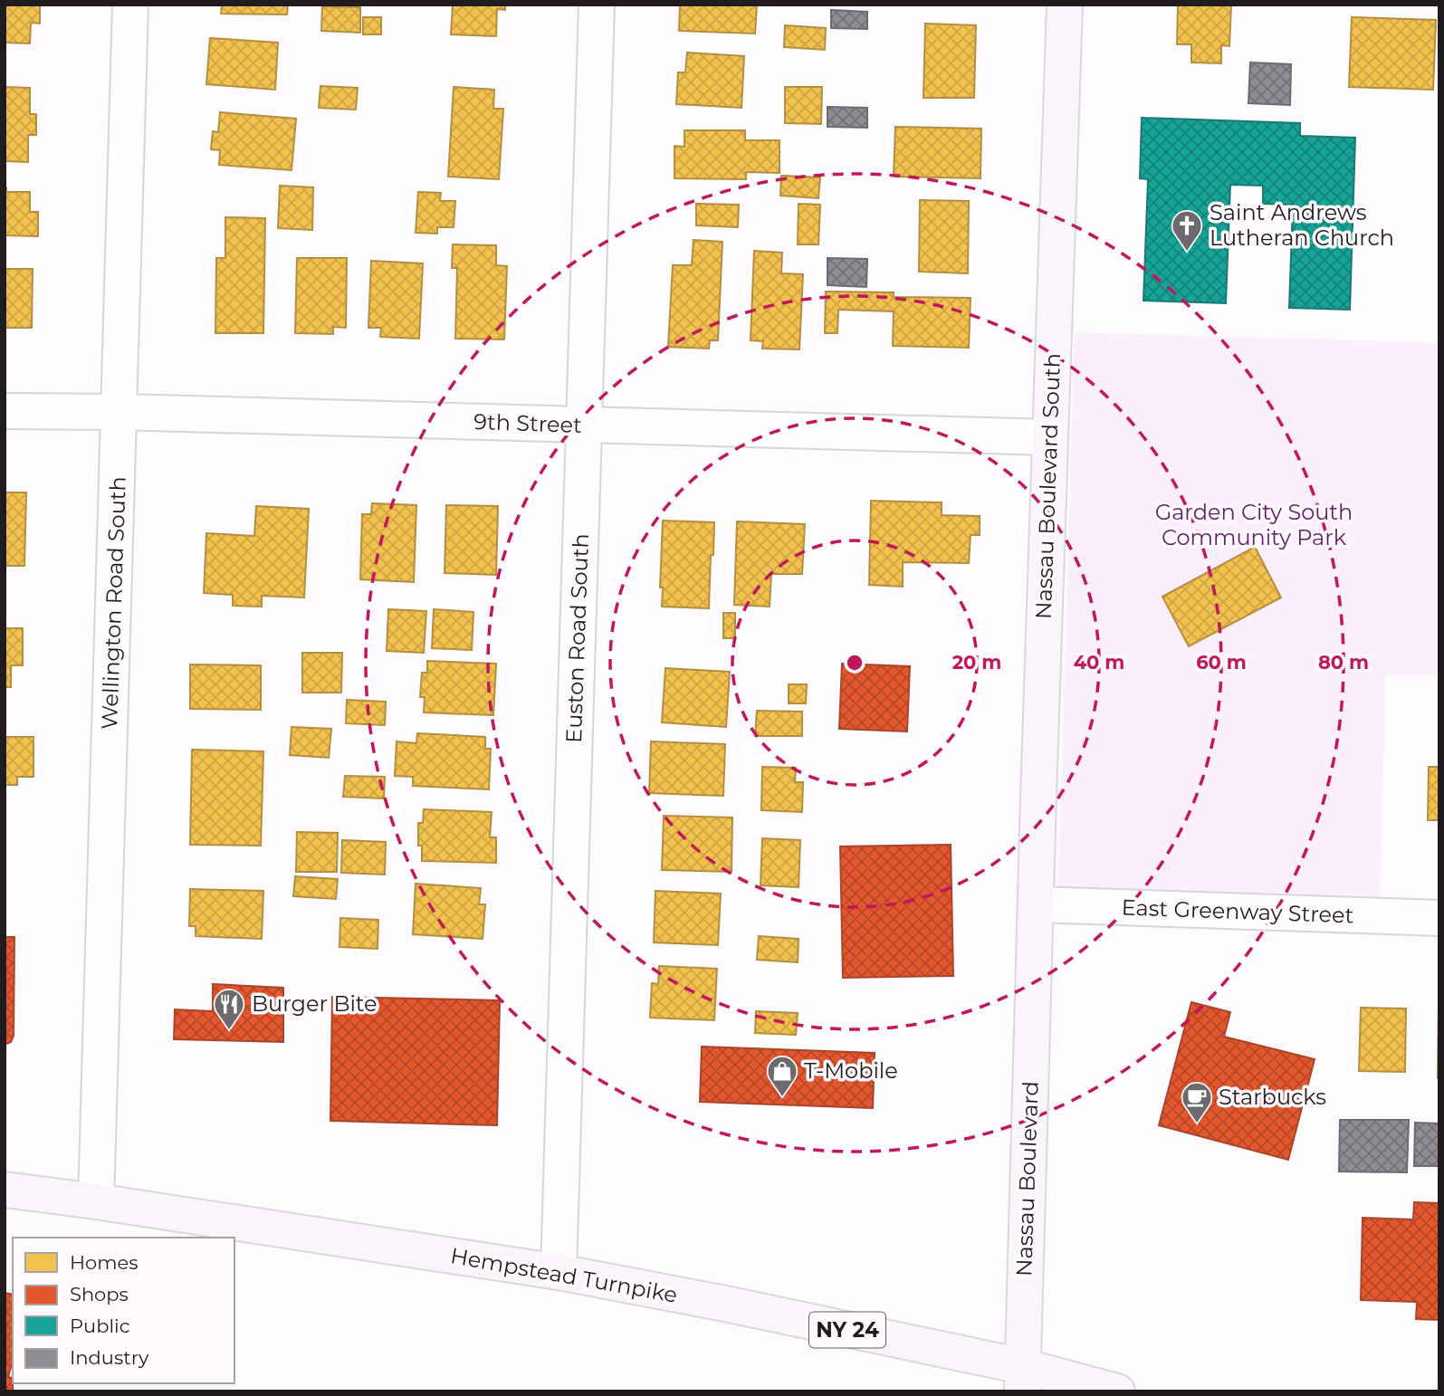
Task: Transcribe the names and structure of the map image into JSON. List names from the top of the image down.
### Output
{
  "streets": {
    "main road": [
      "Nassau Boulevard South",
      "Nassau Boulevard",
      "Hempstead Turnpike",
      "NY 24"
    ],
    "street": [
      "9th Street",
      "Wellington Road South",
      "Euston Road South",
      "East Greenway Street"
    ]
  },
  "crossings": [
    ["9th Street", "Nassau Boulevard South"],
    ["9th Street", "Wellington Road South"],
    ["9th Street", "Euston Road South"],
    ["Nassau Boulevard South", "East Greenway Street"],
    ["Nassau Boulevard South", "Nassau Boulevard"],
    ["Wellington Road South", "Hempstead Turnpike"],
    ["Euston Road South", "Hempstead Turnpike"],
    ["Nassau Boulevard", "Hempstead Turnpike"]
  ],
  "parks": ["Garden City South Community Park"],
  "places": {
    "church": ["Saint Andrews Lutheran Church"],
    "restaurant": ["Burger Bite"],
    "shop": ["T-Mobile"],
    "cafe": ["Starbucks"]
  },
  "legend": [
    "Homes",
    "Shops",
    "Public",
    "Industry"
  ],
  "rings": [
    "20 m",
    "40 m",
    "60 m",
    "80 m"
  ]
}
